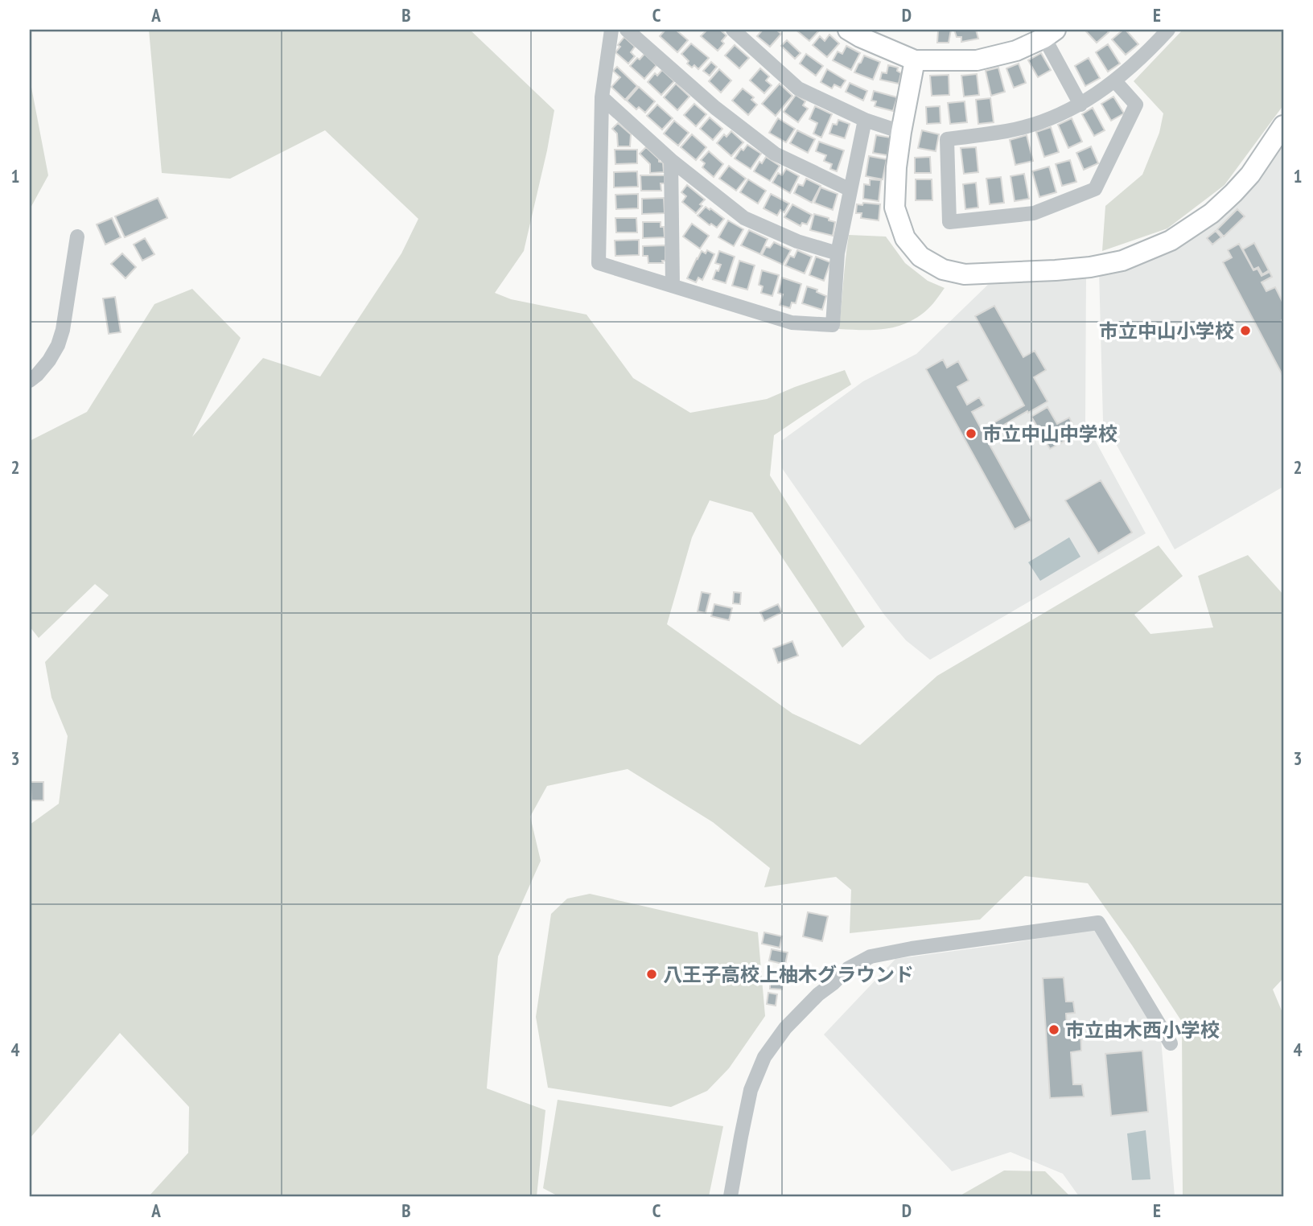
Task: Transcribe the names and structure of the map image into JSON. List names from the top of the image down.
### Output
{
  "places": [
    "市立中山小学校",
    "市立中山中学校",
    "八王子高校上柚木グラウンド",
    "市立由木西小学校"
  ],
  "grid": {
    "columns": [
      "A",
      "B",
      "C",
      "D",
      "E"
    ],
    "rows": [
      "1",
      "2",
      "3",
      "4"
    ]
  }
}
